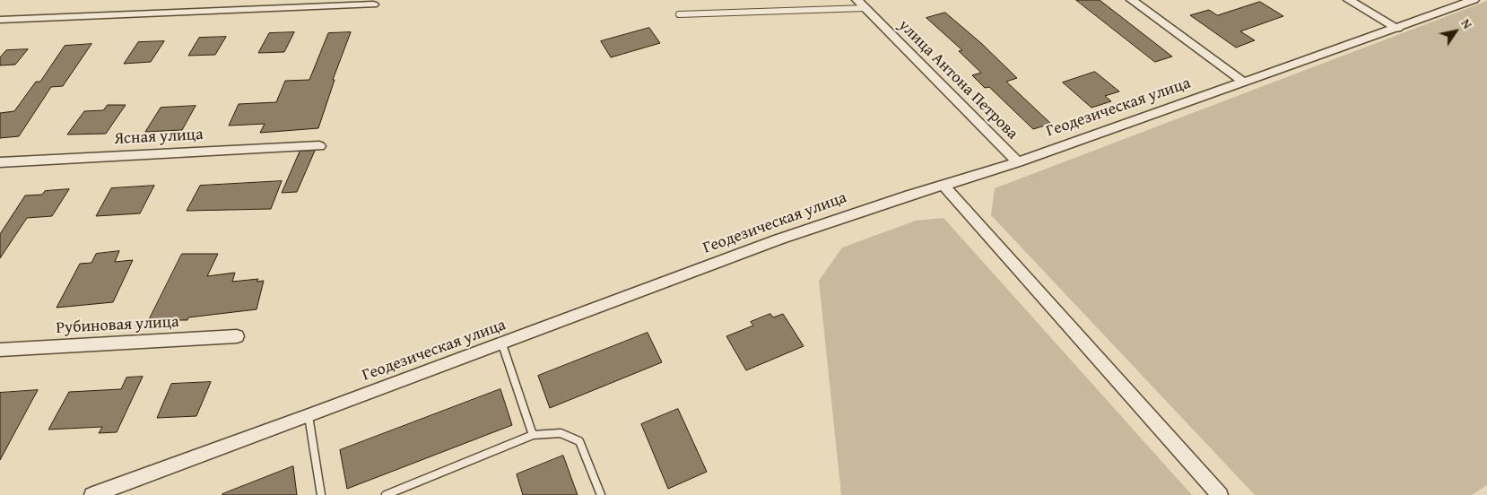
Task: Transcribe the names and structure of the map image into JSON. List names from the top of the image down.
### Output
{
  "streets": {
    "street": [
      "улица Антона Петрова",
      "Геодезическая улица",
      "Ясная улица",
      "Рубиновая улица"
    ]
  },
  "crossings": [
    ["улица Антона Петрова", "Геодезическая улица"]
  ],
  "north": "top right"
}
